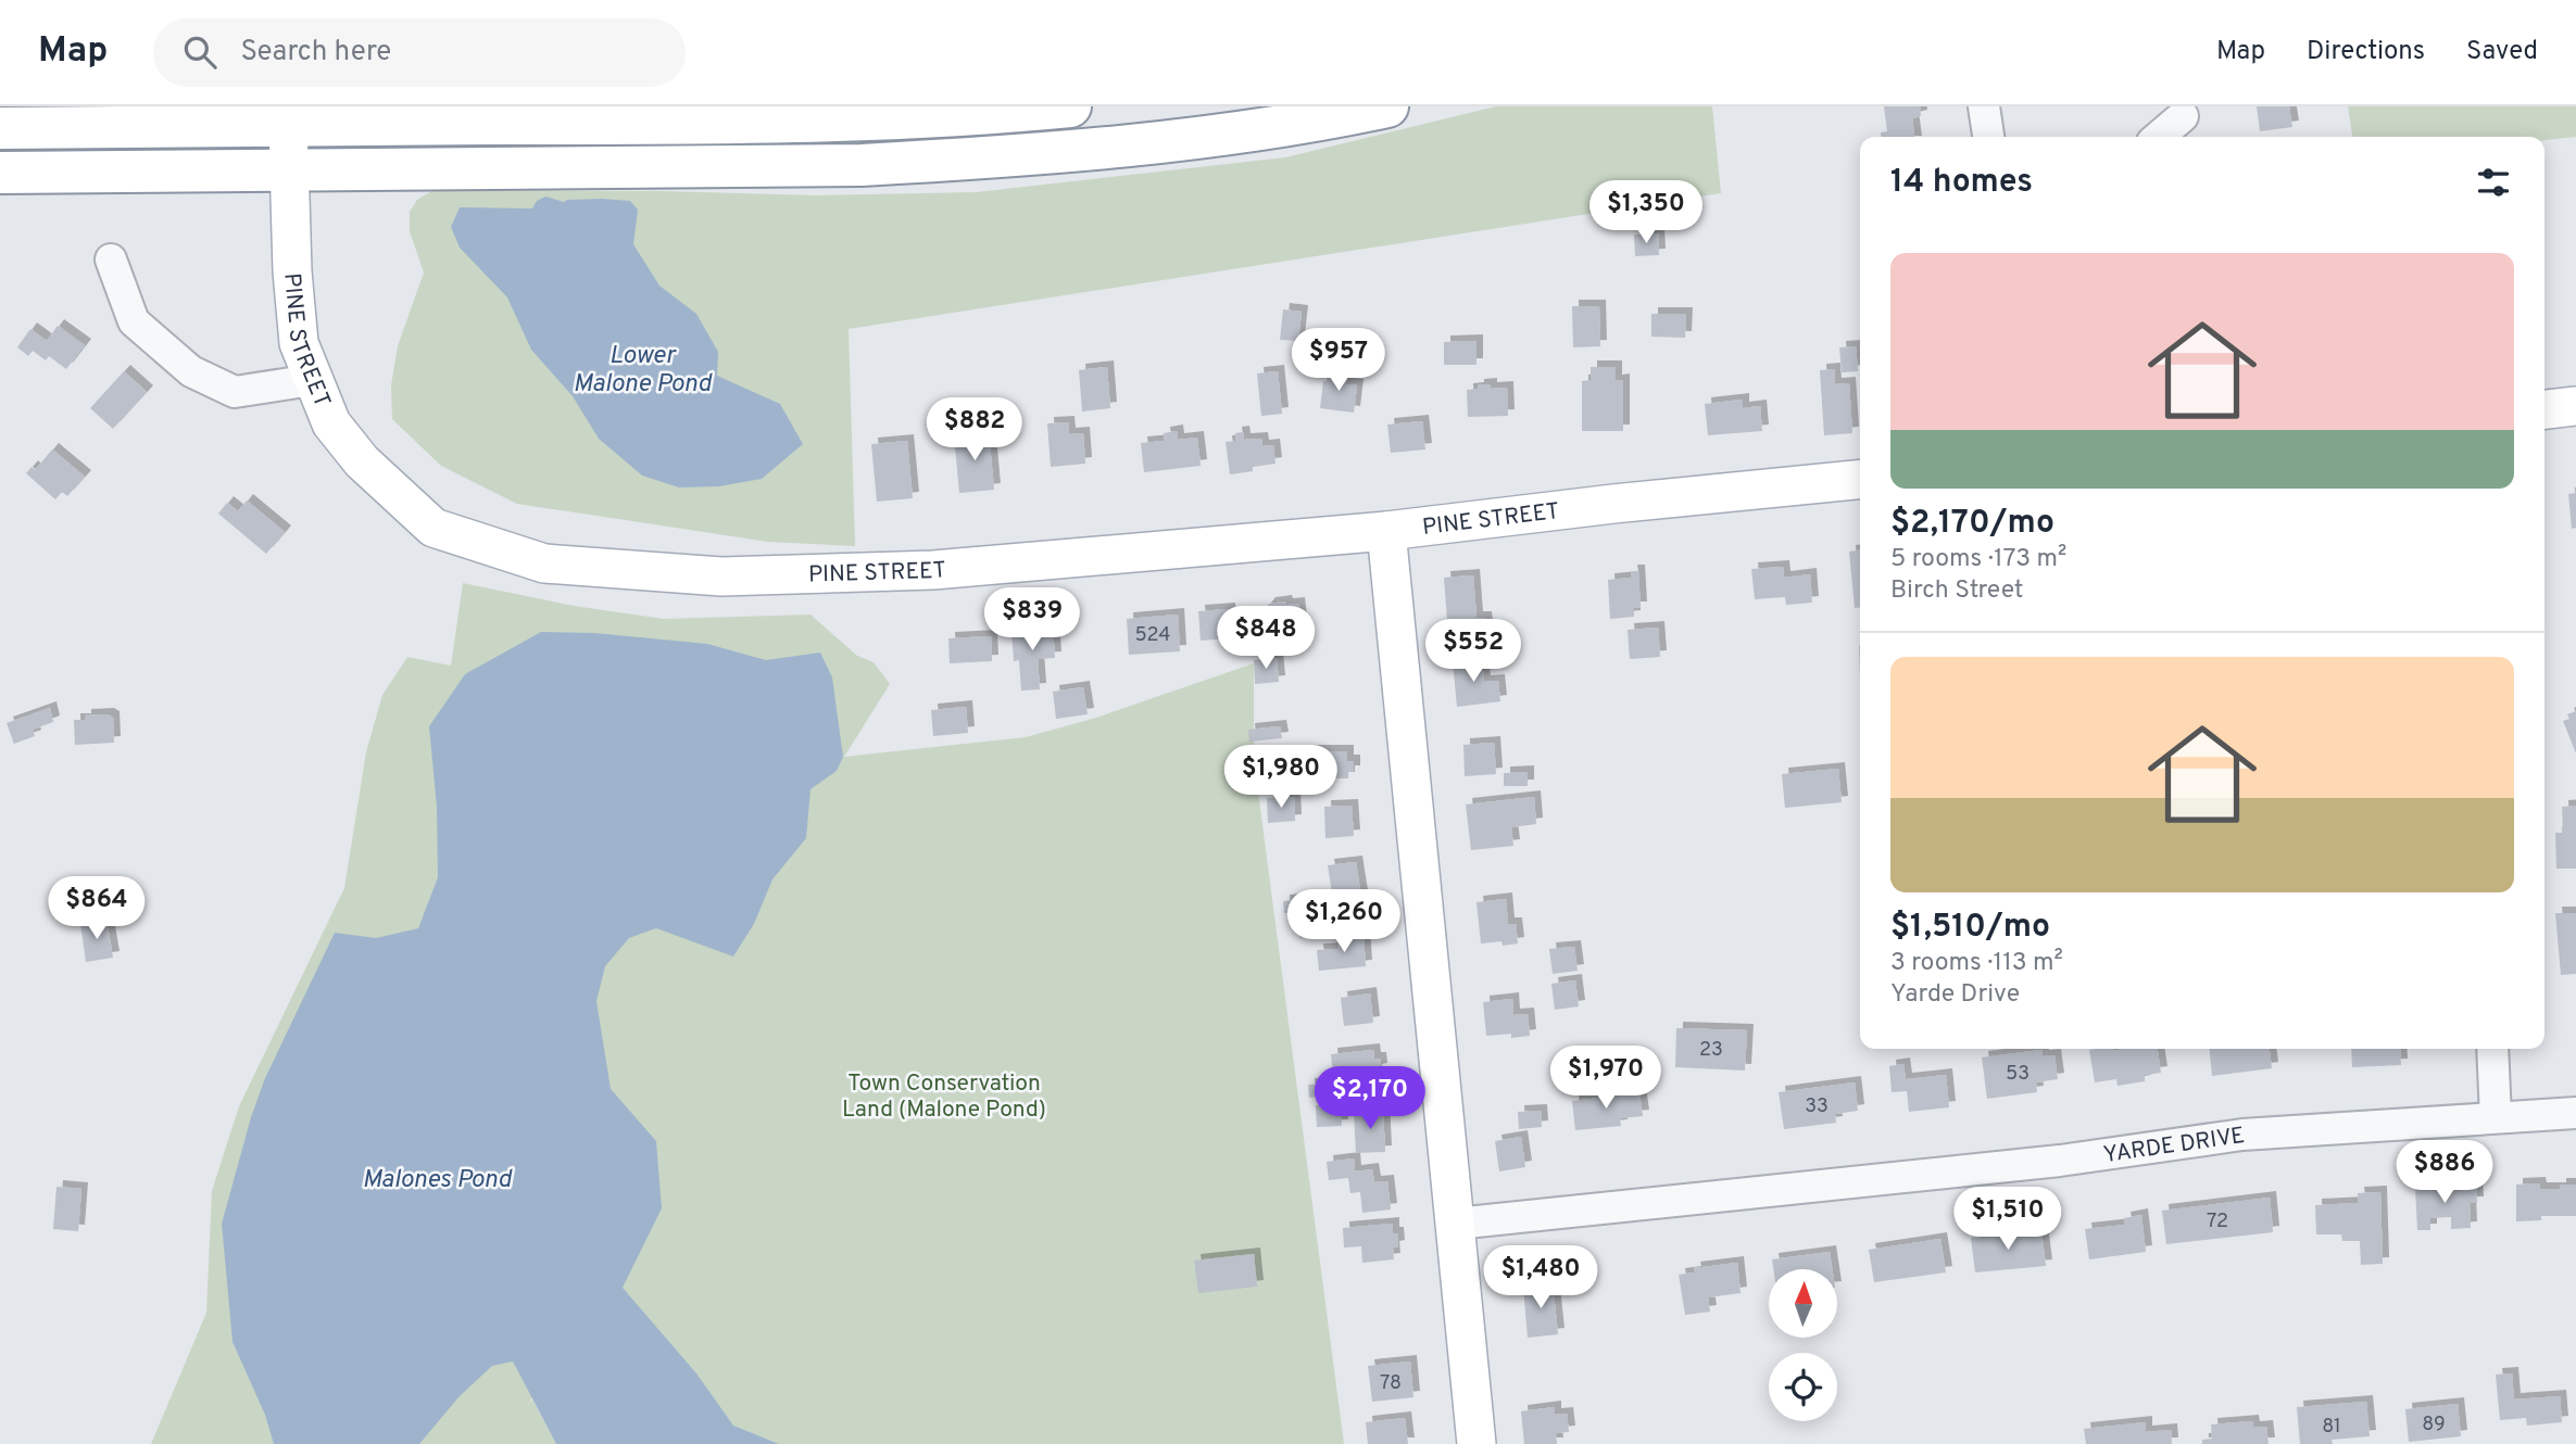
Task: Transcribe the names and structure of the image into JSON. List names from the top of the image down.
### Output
{
  "streets": {
    "main road": ["PINE STREET"],
    "street": ["YARDE DRIVE"]
  },
  "water": ["Lower Malone Pond", "Malones Pond"],
  "parks": ["Town Conservation Land (Malone Pond)"],
  "house_numbers": [
    "524",
    "23",
    "53",
    "33",
    "72",
    "78",
    "89",
    "81"
  ],
  "north": "top",
  "page": {
    "header": "Map",
    "search": "Search here",
    "nav": ["Map", "Directions", "Saved"],
    "heading": "14 homes",
    "price": [
      "$1,350",
      "$957",
      "$882",
      "$839",
      "$848",
      "$552",
      "$1,980",
      "$864",
      "$1,260",
      "$1,970",
      "$2,170",
      "$886",
      "$1,510",
      "$1,480"
    ],
    "list": [
      {
        "name": "$2,170/mo",
        "note": "5 rooms · 173 m² · Birch Street"
      },
      {
        "name": "$1,510/mo",
        "note": "3 rooms · 113 m² · Yarde Drive"
      }
    ]
  }
}
